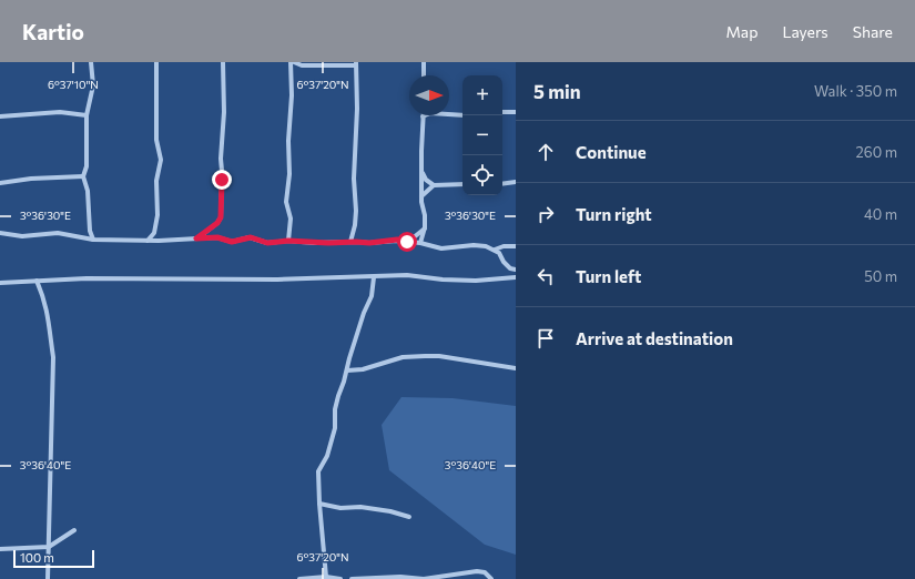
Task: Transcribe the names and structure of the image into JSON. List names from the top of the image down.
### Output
{
  "scale_bar": "100 m",
  "north": "right",
  "page": {
    "header": "Kartio",
    "nav": ["Map", "Layers", "Share"],
    "heading": ["5 min", "Walk · 350 m"],
    "map_buttons": ["+", "−"],
    "list": [
      ["Continue", "260 m"],
      ["Turn right", "40 m"],
      ["Turn left", "50 m"],
      "Arrive at destination"
    ],
    "scale": "100 m"
  },
  "coordinates": [
    "6°37'10\"N",
    "6°37'20\"N",
    "3°36'30\"E",
    "3°36'40\"E"
  ]
}
